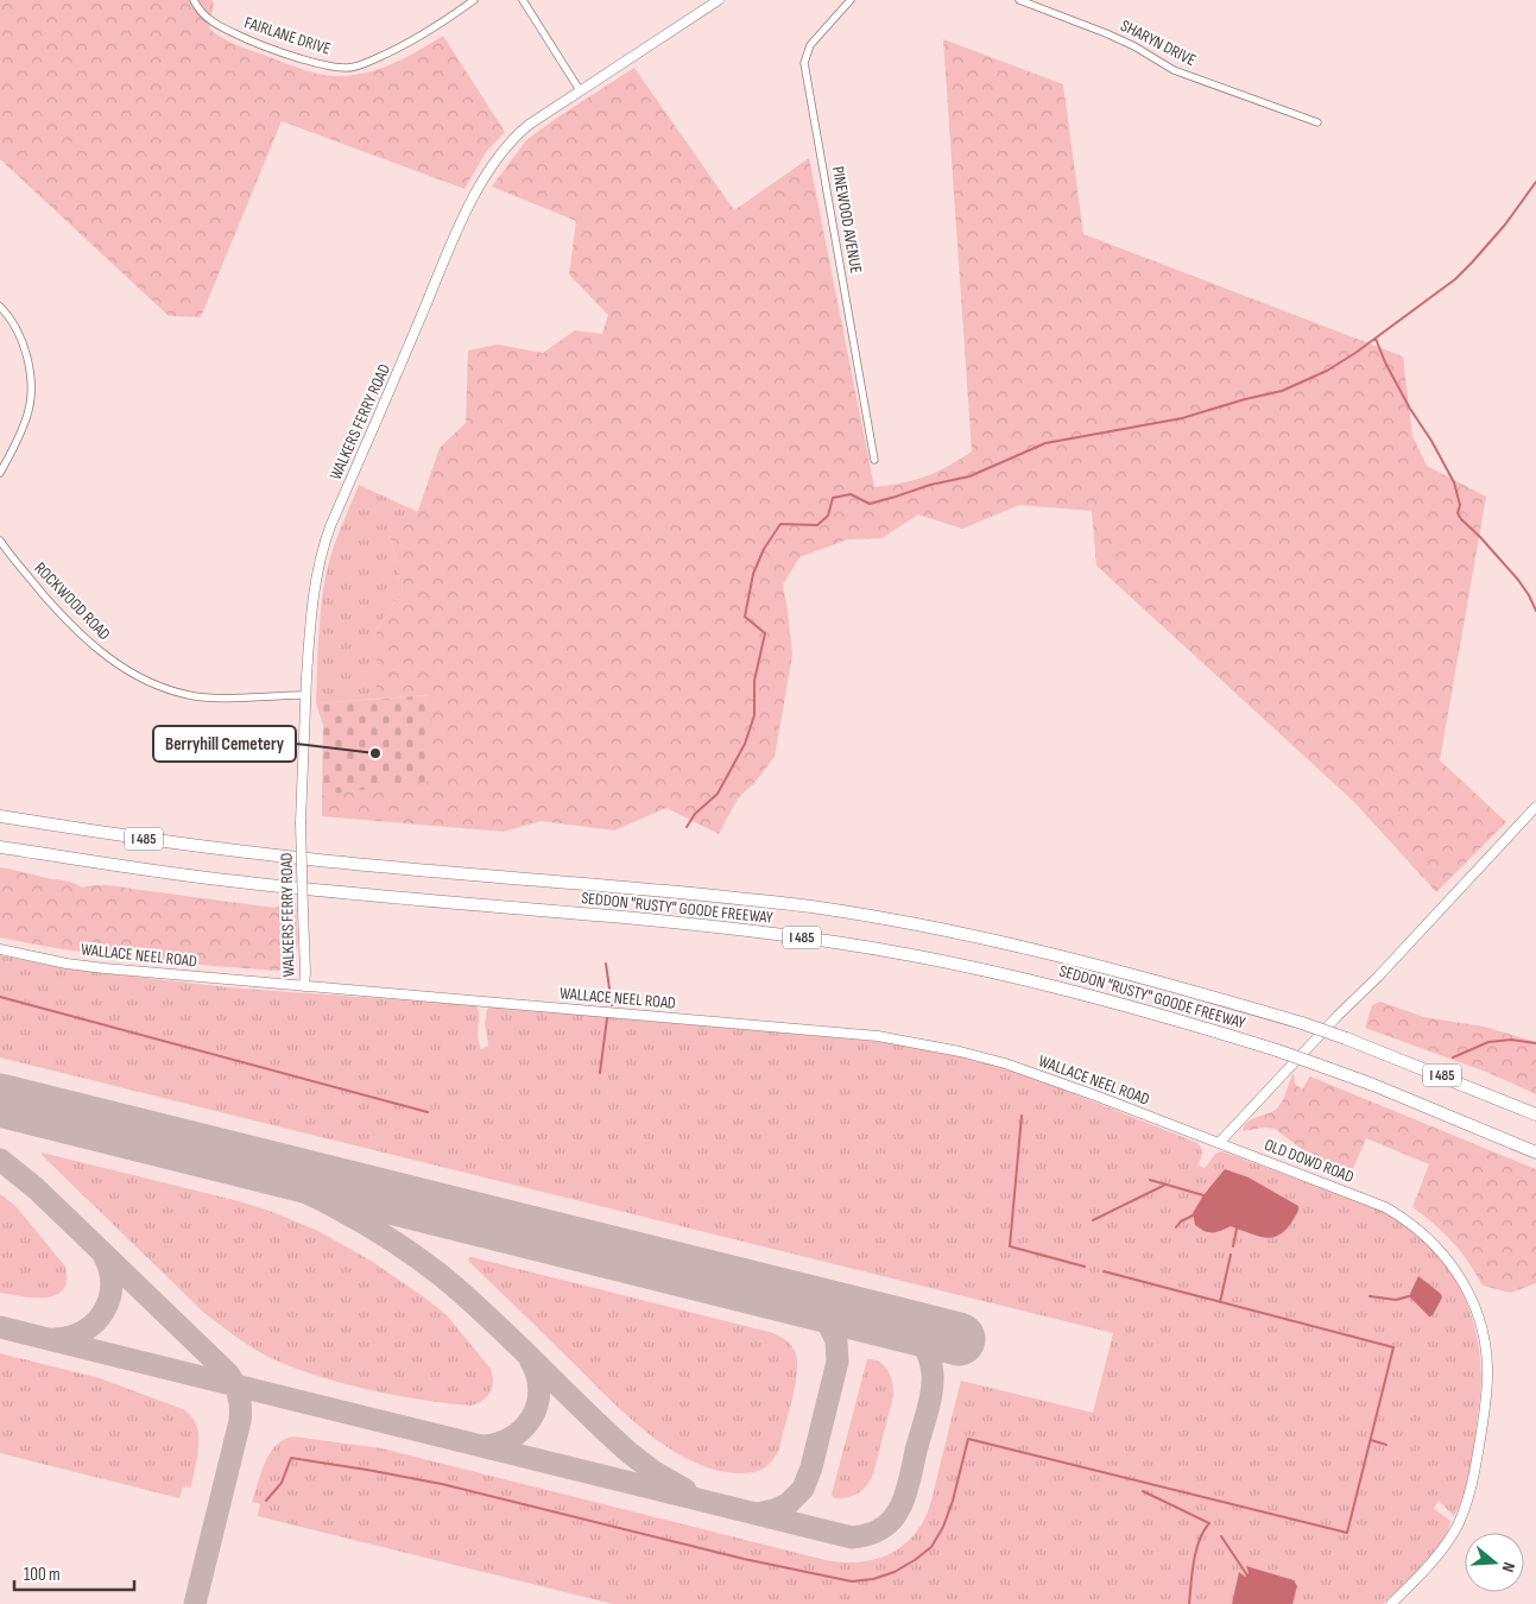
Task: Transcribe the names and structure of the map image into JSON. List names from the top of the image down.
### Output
{
  "streets": {
    "highway": ["I 485", "SEDDON \"RUSTY\" GOODE FREEWAY"],
    "street": [
      "FAIRLANE DRIVE",
      "SHARYN DRIVE",
      "PINEWOOD AVENUE",
      "WALKERS FERRY ROAD",
      "ROCKWOOD ROAD",
      "WALLACE NEEL ROAD",
      "OLD DOWD ROAD"
    ]
  },
  "crossings": [
    ["WALKERS FERRY ROAD", "ROCKWOOD ROAD"],
    ["WALKERS FERRY ROAD", "WALLACE NEEL ROAD"],
    ["WALLACE NEEL ROAD", "OLD DOWD ROAD"]
  ],
  "places": ["Berryhill Cemetery"],
  "scale_bar": "100 m",
  "north": "right"
}
